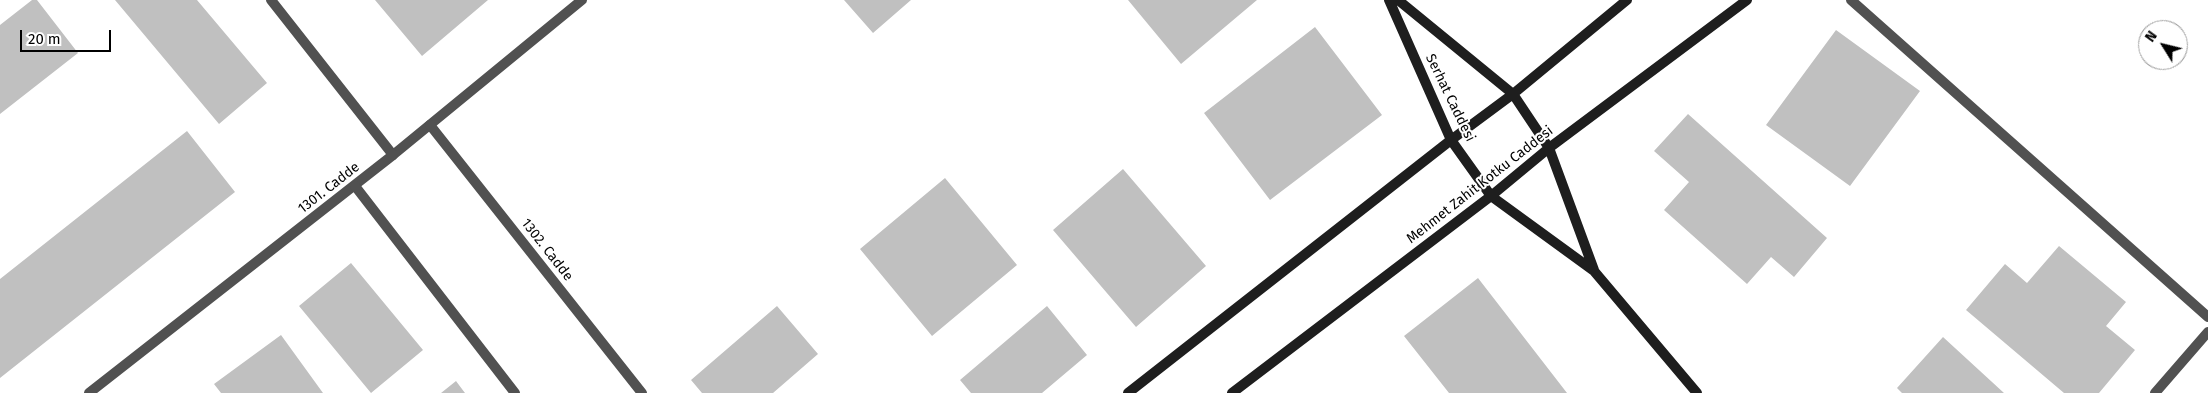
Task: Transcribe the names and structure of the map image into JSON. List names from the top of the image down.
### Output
{
  "streets": {
    "main road": ["Serhat Caddesi", "Mehmet Zahit Kotku Caddesi"],
    "street": ["1301. Cadde", "1302. Cadde"]
  },
  "crossings": [
    ["Serhat Caddesi", "Mehmet Zahit Kotku Caddesi"],
    ["1301. Cadde", "1302. Cadde"]
  ],
  "scale_bar": "20 m",
  "north": "top left"
}
